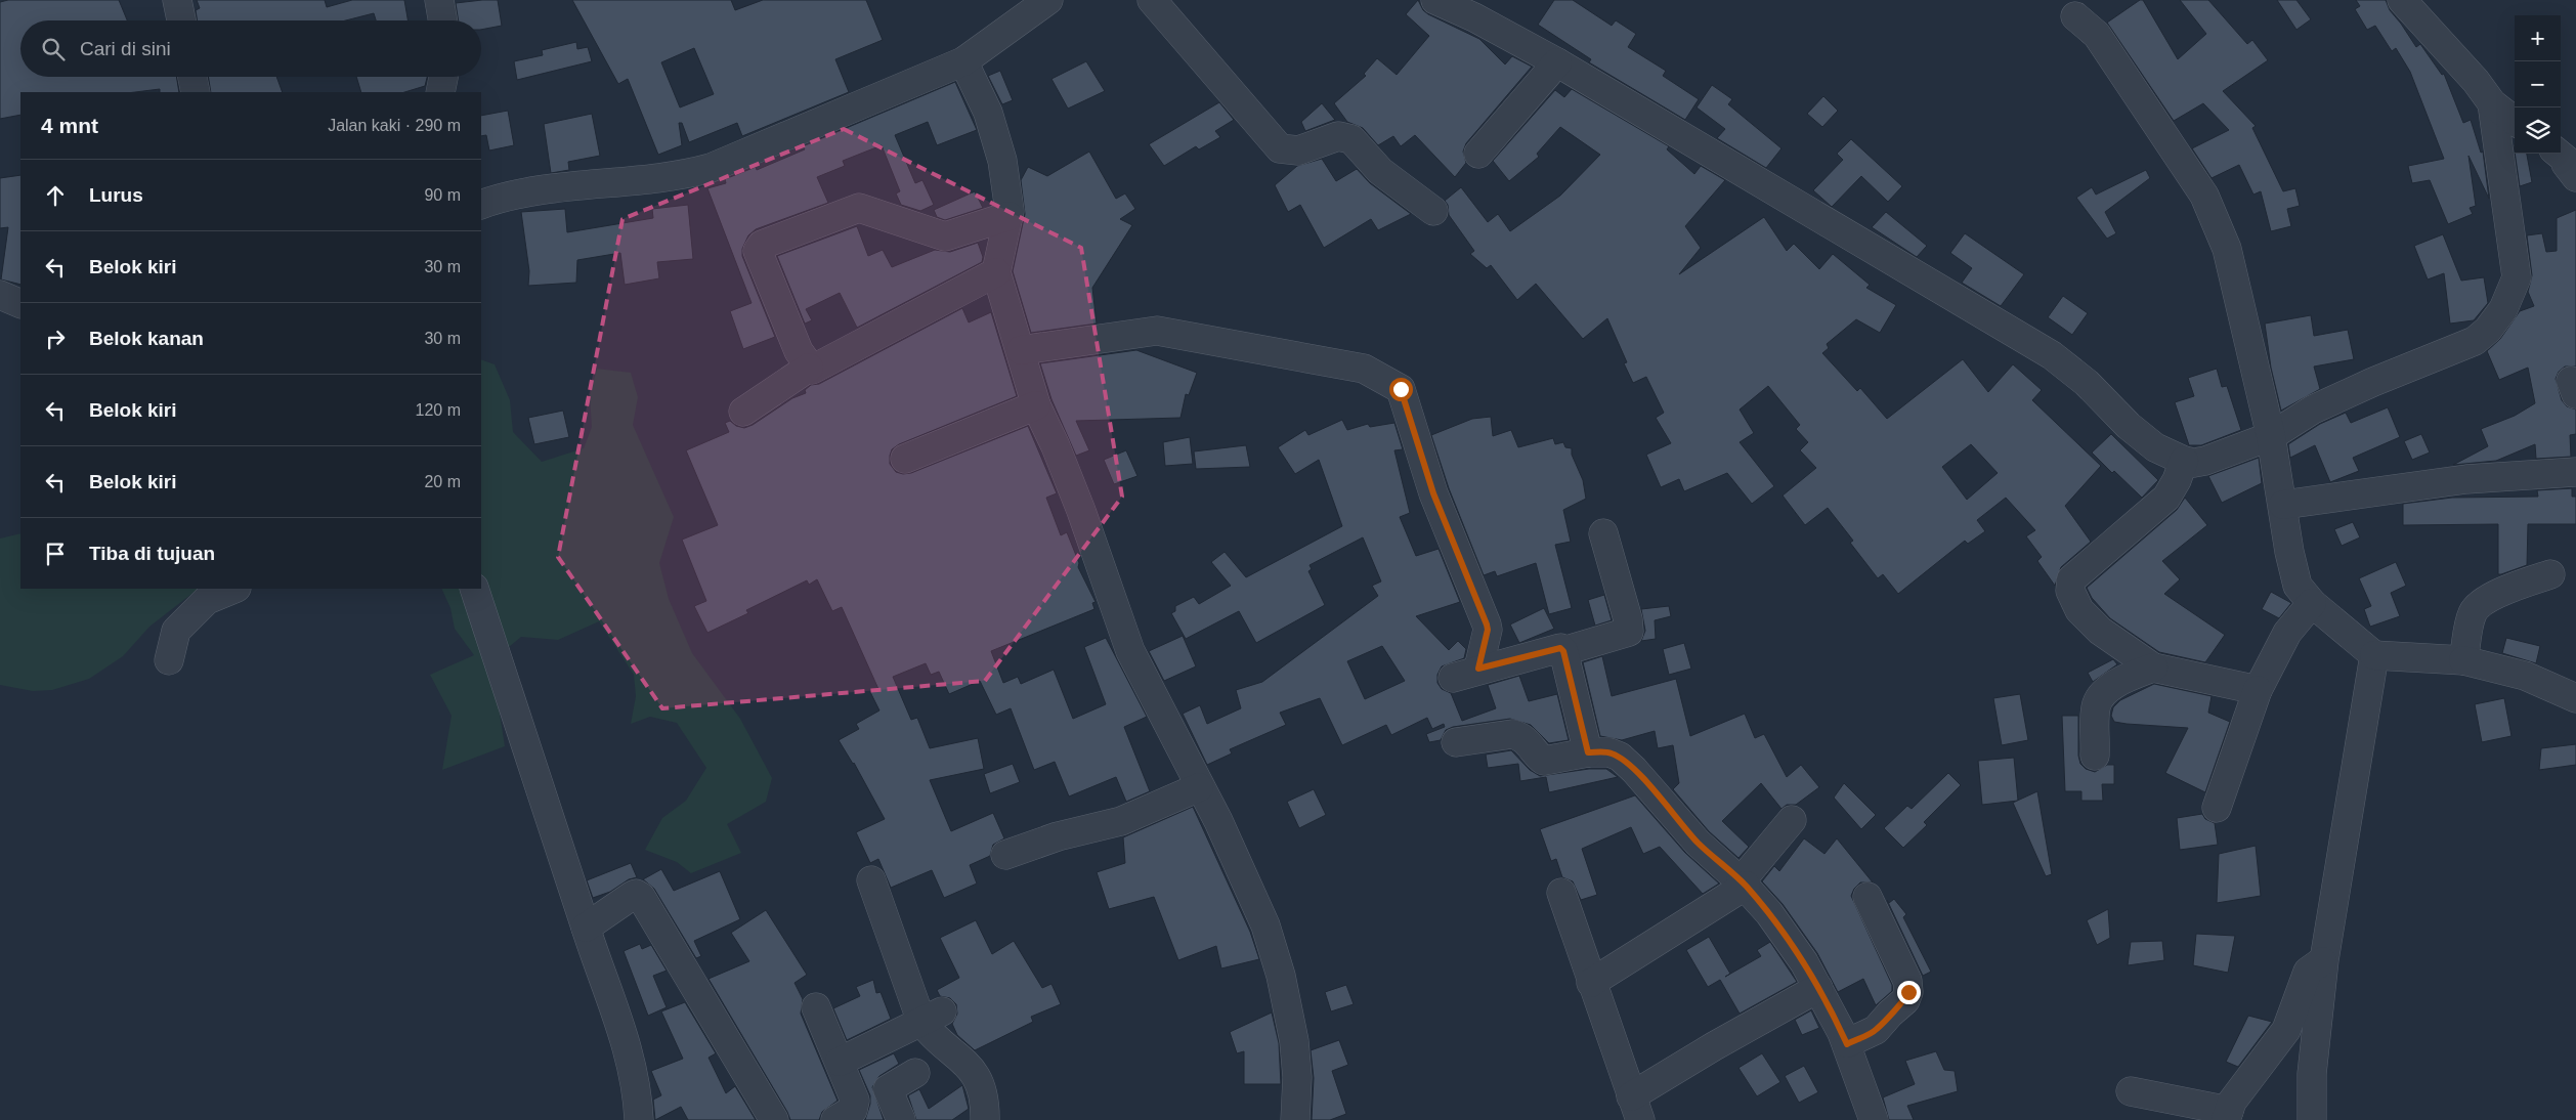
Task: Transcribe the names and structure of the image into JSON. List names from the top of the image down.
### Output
{
  "page": {
    "map_buttons": ["+", "−"],
    "search": "Cari di sini",
    "heading": ["4 mnt", "Jalan kaki · 290 m"],
    "list": [
      ["Lurus", "90 m"],
      ["Belok kiri", "30 m"],
      ["Belok kanan", "30 m"],
      ["Belok kiri", "120 m"],
      ["Belok kiri", "20 m"],
      "Tiba di tujuan"
    ]
  }
}
